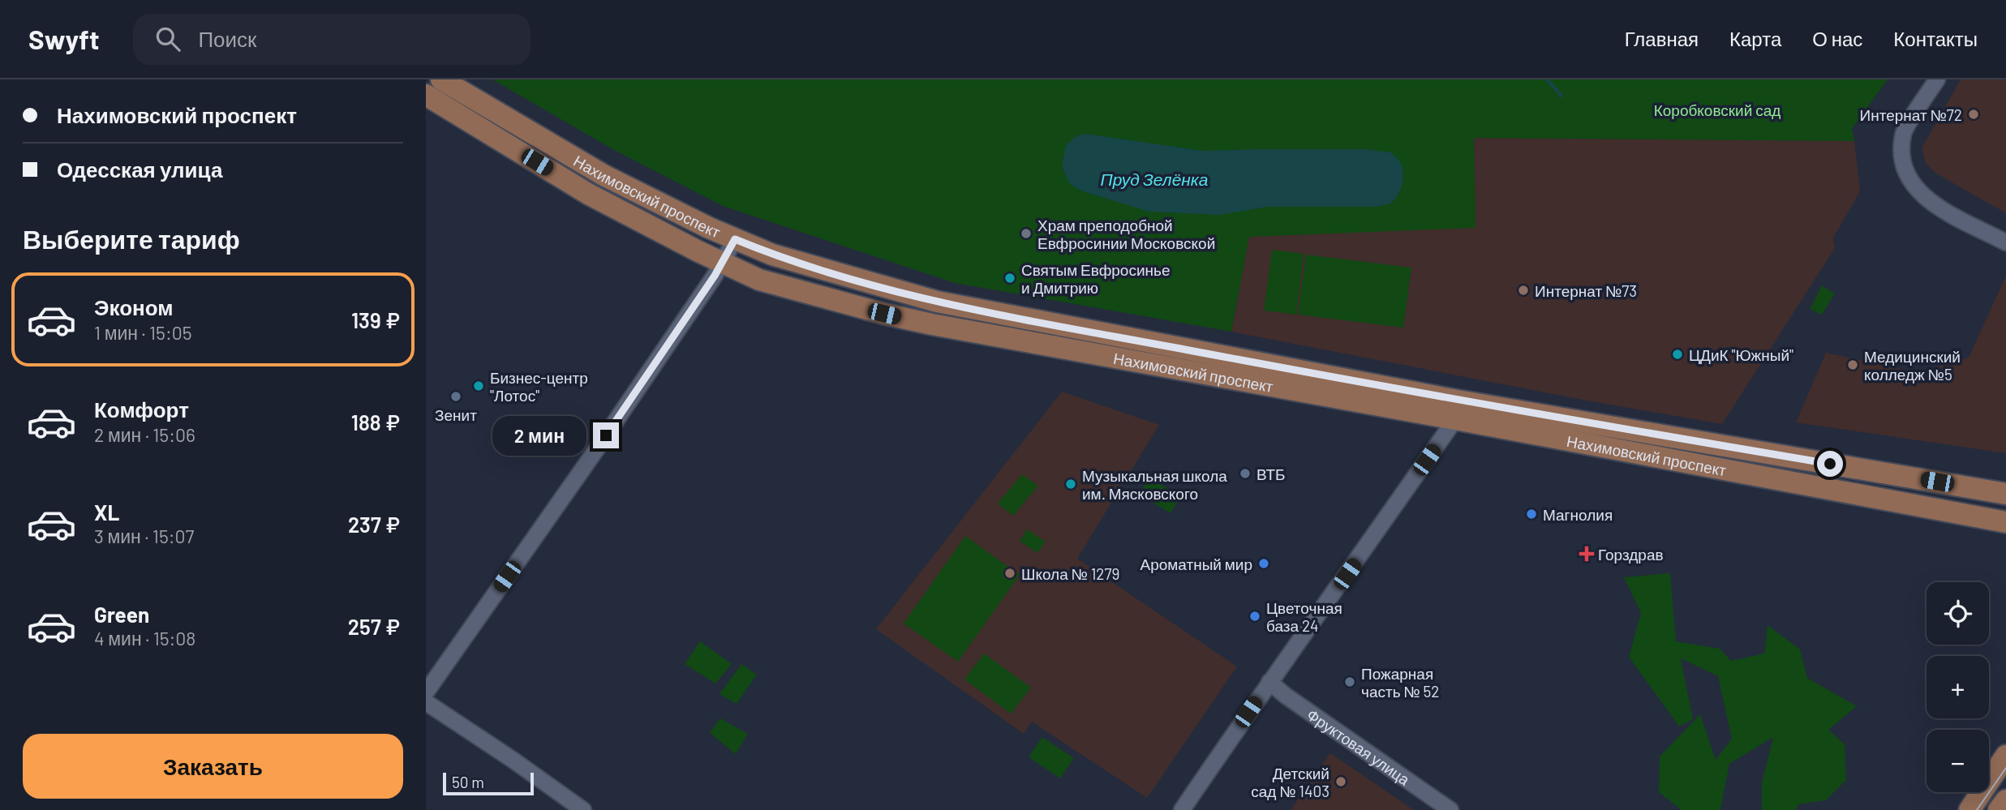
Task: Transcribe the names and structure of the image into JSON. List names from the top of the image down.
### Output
{
  "streets": {
    "main road": ["Нахимовский проспект"],
    "street": ["Фруктовая улица"]
  },
  "water": ["Пруд Зелёнка"],
  "parks": ["Коробковский сад"],
  "places": {
    "other": [
      "Интернат №72",
      "Храм преподобной Евфросинии Московской",
      "Святым Евфросинье и Дмитрию",
      "Интернат №73",
      "ЦДиК \"Южный\"",
      "Медицинский колледж №5",
      "Бизнес-центр \"Лотос\"",
      "Зенит",
      "ВТБ",
      "Музыкальная школа им. Мясковского",
      "Магнолия",
      "Ароматный мир",
      "Школа № 1279",
      "Цветочная база 24",
      "Пожарная часть № 52",
      "Детский сад № 1403"
    ],
    "health": ["Горздрав"]
  },
  "scale_bar": "50 m",
  "page": {
    "header": "Swyft",
    "search": "Поиск",
    "nav": [
      "Главная",
      "Карта",
      "О нас",
      "Контакты"
    ],
    "banner": ["Нахимовский проспект", "Одесская улица"],
    "heading": "Выберите тариф",
    "list": [
      {
        "name": "Эконом",
        "note": "1 мин · 15:05",
        "value": "139 ₽"
      },
      {
        "name": "Комфорт",
        "note": "2 мин · 15:06",
        "value": "188 ₽"
      },
      {
        "name": "XL",
        "note": "3 мин · 15:07",
        "value": "237 ₽"
      },
      {
        "name": "Green",
        "note": "4 мин · 15:08",
        "value": "257 ₽"
      }
    ],
    "bubble": "2 мин",
    "map_buttons": ["+", "−"],
    "buttons": "Заказать",
    "scale": "50 m"
  }
}
